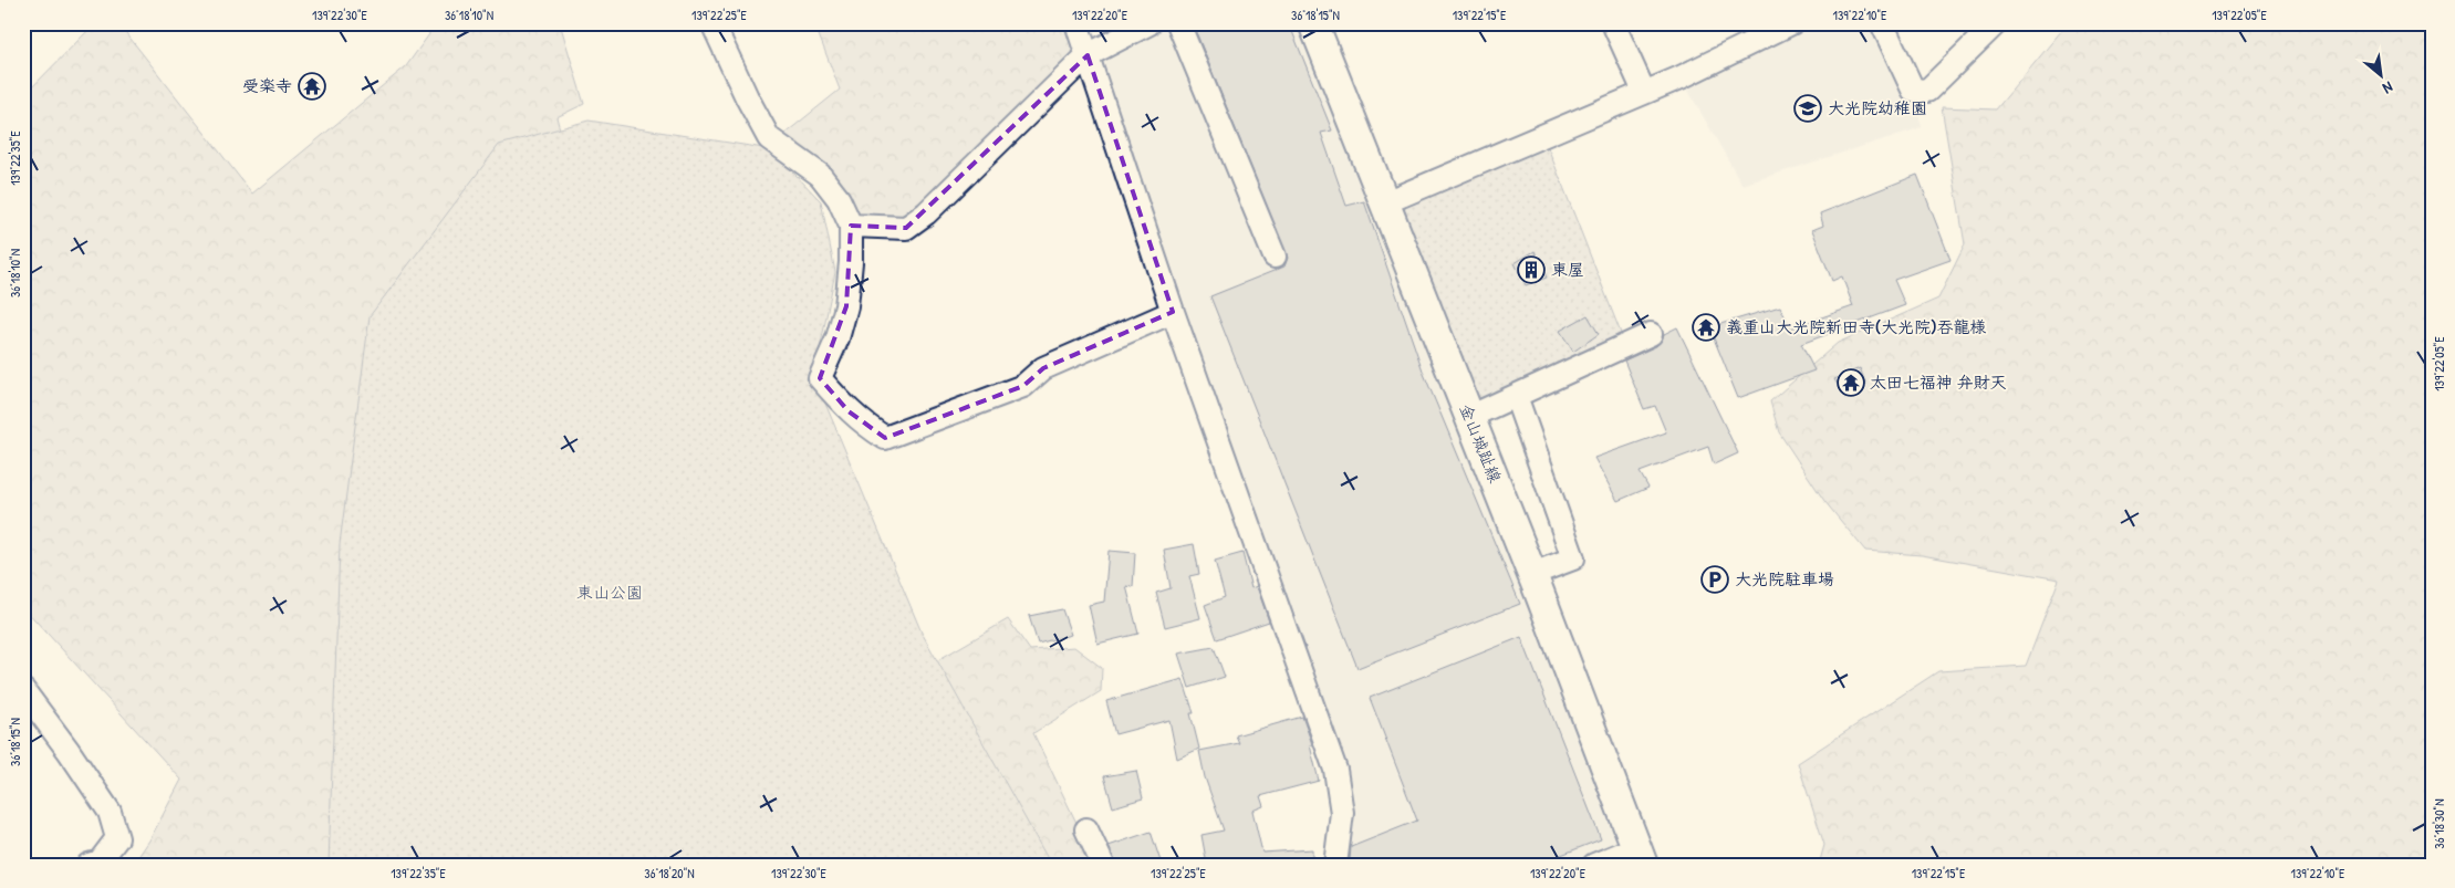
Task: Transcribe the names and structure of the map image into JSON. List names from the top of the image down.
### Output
{
  "streets": {
    "main road": ["金山城趾線"]
  },
  "parks": ["東山公園"],
  "places": {
    "temple": ["受楽寺", "義重山大光院新田寺(大光院)吞龍様", "太田七福神 弁財天"],
    "school or university": ["大光院幼稚園"],
    "building": ["東屋"],
    "parking": ["大光院駐車場"]
  },
  "north": "bottom right",
  "coordinates": [
    "139°22'30\"E",
    "36°18'10\"N",
    "139°22'25\"E",
    "139°22'20\"E",
    "36°18'15\"N",
    "139°22'15\"E",
    "139°22'10\"E",
    "139°22'05\"E",
    "139°22'35\"E",
    "36°18'30\"N",
    "36°18'20\"N"
  ]
}
